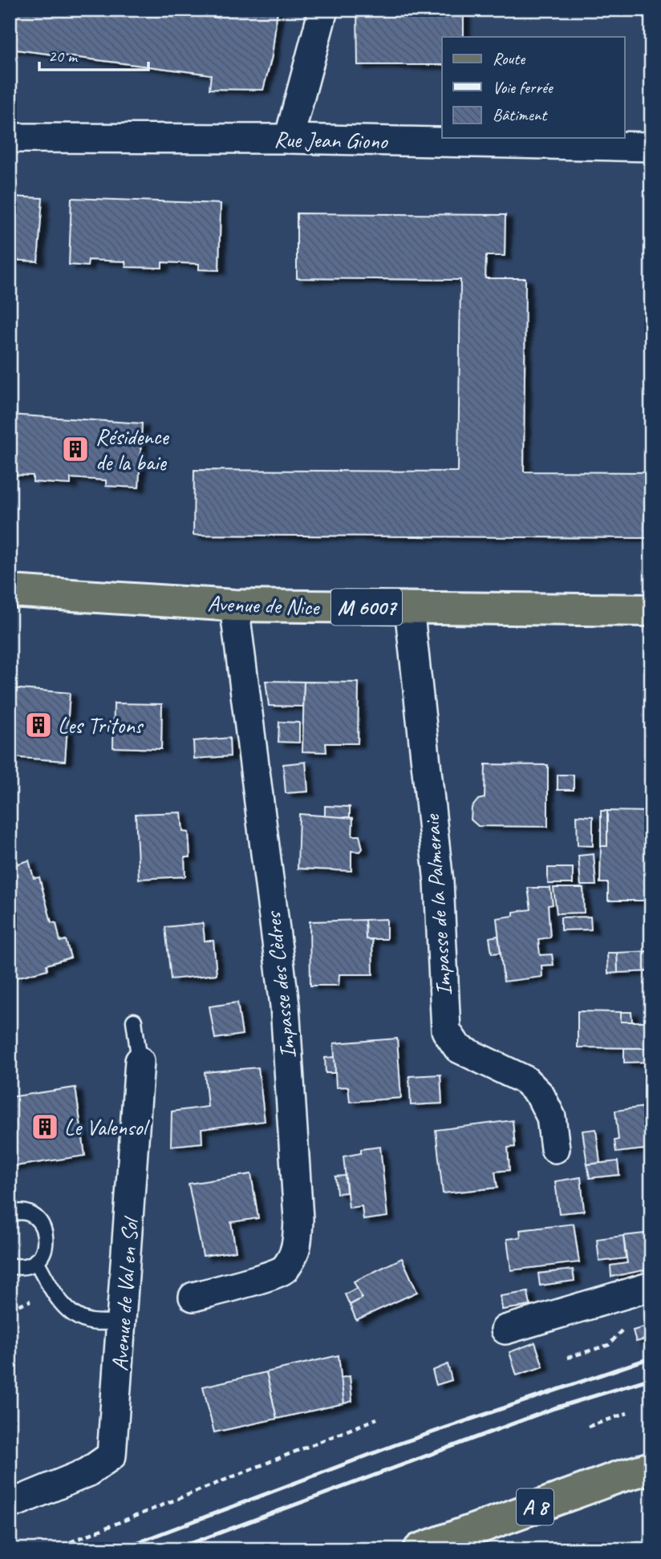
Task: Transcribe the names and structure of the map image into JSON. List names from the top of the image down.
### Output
{
  "streets": {
    "main road": ["Avenue de Nice", "M 6007", "A 8"],
    "street": [
      "Rue Jean Giono",
      "Impasse de la Palmeraie",
      "Impasse des Cèdres",
      "Avenue de Val en Sol"
    ]
  },
  "crossings": [
    ["Avenue de Nice", "Impasse de la Palmeraie"],
    ["Avenue de Nice", "Impasse des Cèdres"]
  ],
  "places": {
    "building": ["Résidence de la baie", "Les Tritons", "Le Valensol"]
  },
  "legend": ["Route", "Voie ferrée", "Bâtiment"],
  "scale_bar": "20 m"
}
